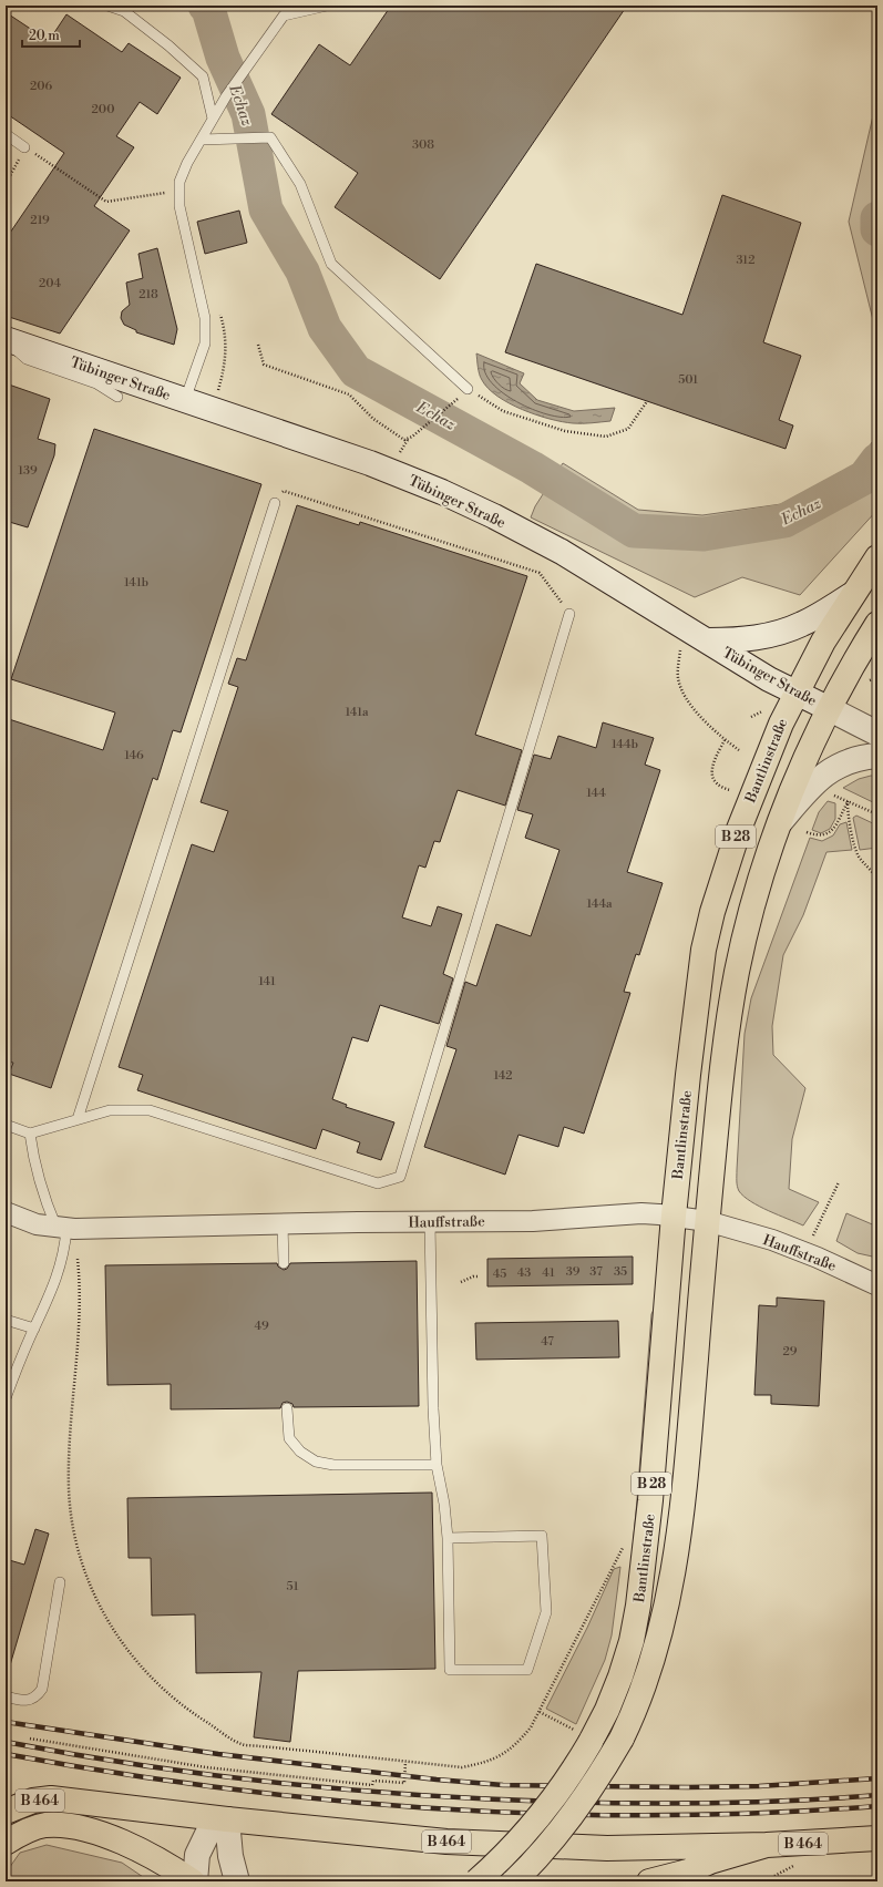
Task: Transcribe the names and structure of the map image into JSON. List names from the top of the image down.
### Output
{
  "streets": {
    "main road": [
      "Tübinger Straße",
      "Bantlinstraße",
      "B 28",
      "B 464"
    ],
    "street": ["Hauffstraße"]
  },
  "crossings": [
    ["Tübinger Straße", "Bantlinstraße"],
    ["Bantlinstraße", "B 28"],
    ["Bantlinstraße", "Hauffstraße"]
  ],
  "water": ["Echaz"],
  "house_numbers": [
    "206",
    "200",
    "308",
    "219",
    "312",
    "204",
    "218",
    "501",
    "139",
    "141b",
    "141a",
    "144b",
    "146",
    "144",
    "144a",
    "141",
    "142",
    "39",
    "37",
    "35",
    "43",
    "41",
    "45",
    "49",
    "47",
    "29",
    "51"
  ],
  "scale_bar": "20 m"
}
